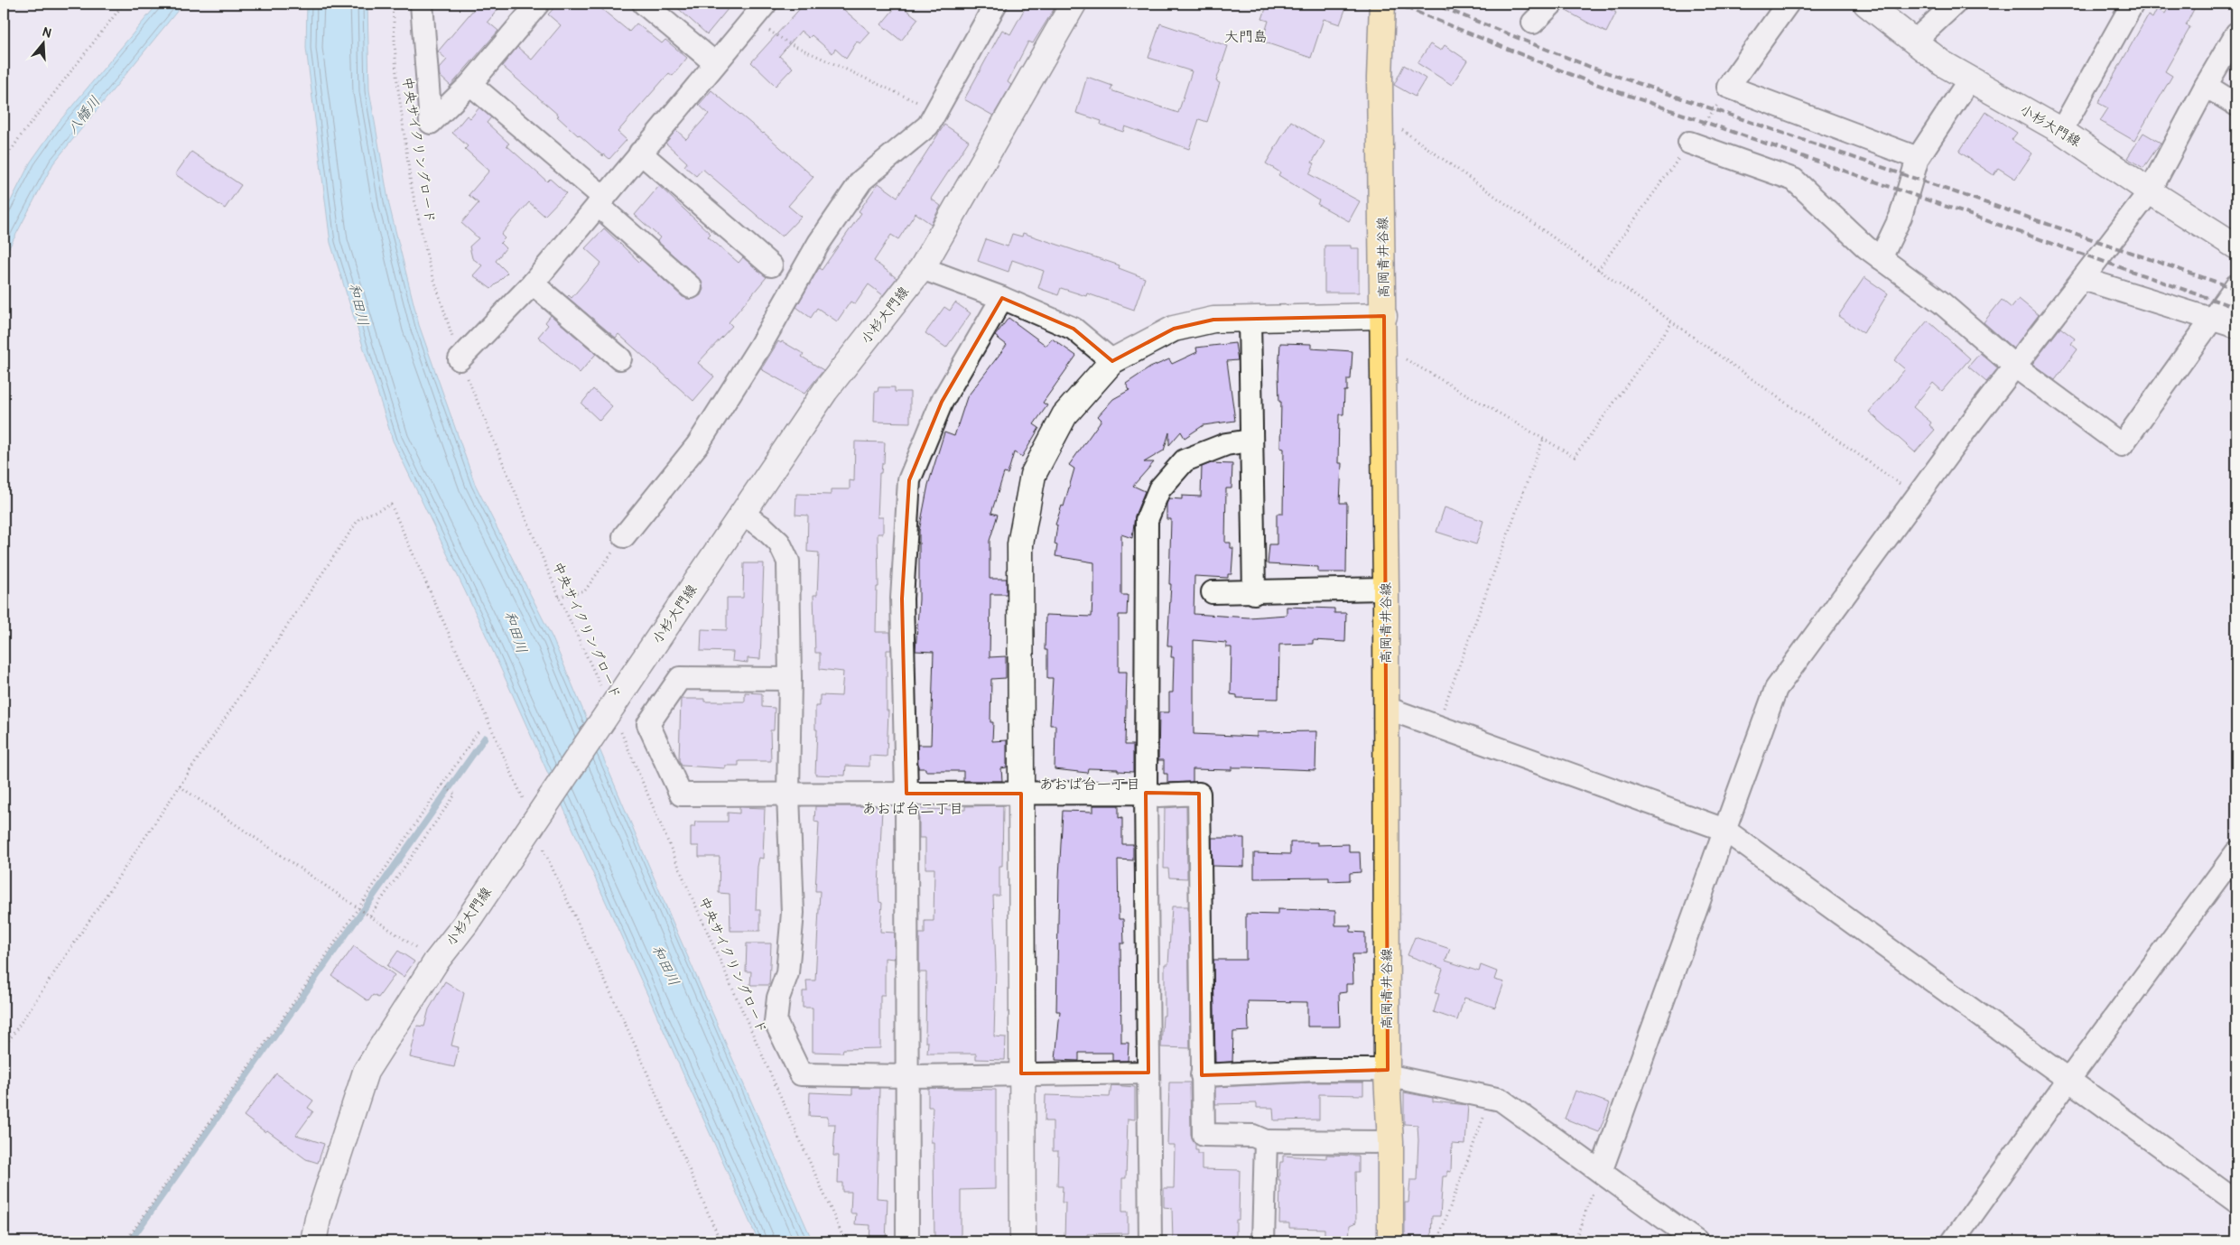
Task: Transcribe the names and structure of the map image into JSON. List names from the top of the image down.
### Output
{
  "streets": {
    "main road": ["小杉大門線", "高岡青井谷線"],
    "path": ["中央サイクリングロード"]
  },
  "crossings": [
    ["小杉大門線", "中央サイクリングロード"]
  ],
  "districts": ["大門島", "あおば台一丁目", "あおば台二丁目"],
  "water": ["八幡川", "和田川"],
  "north": "top"
}
